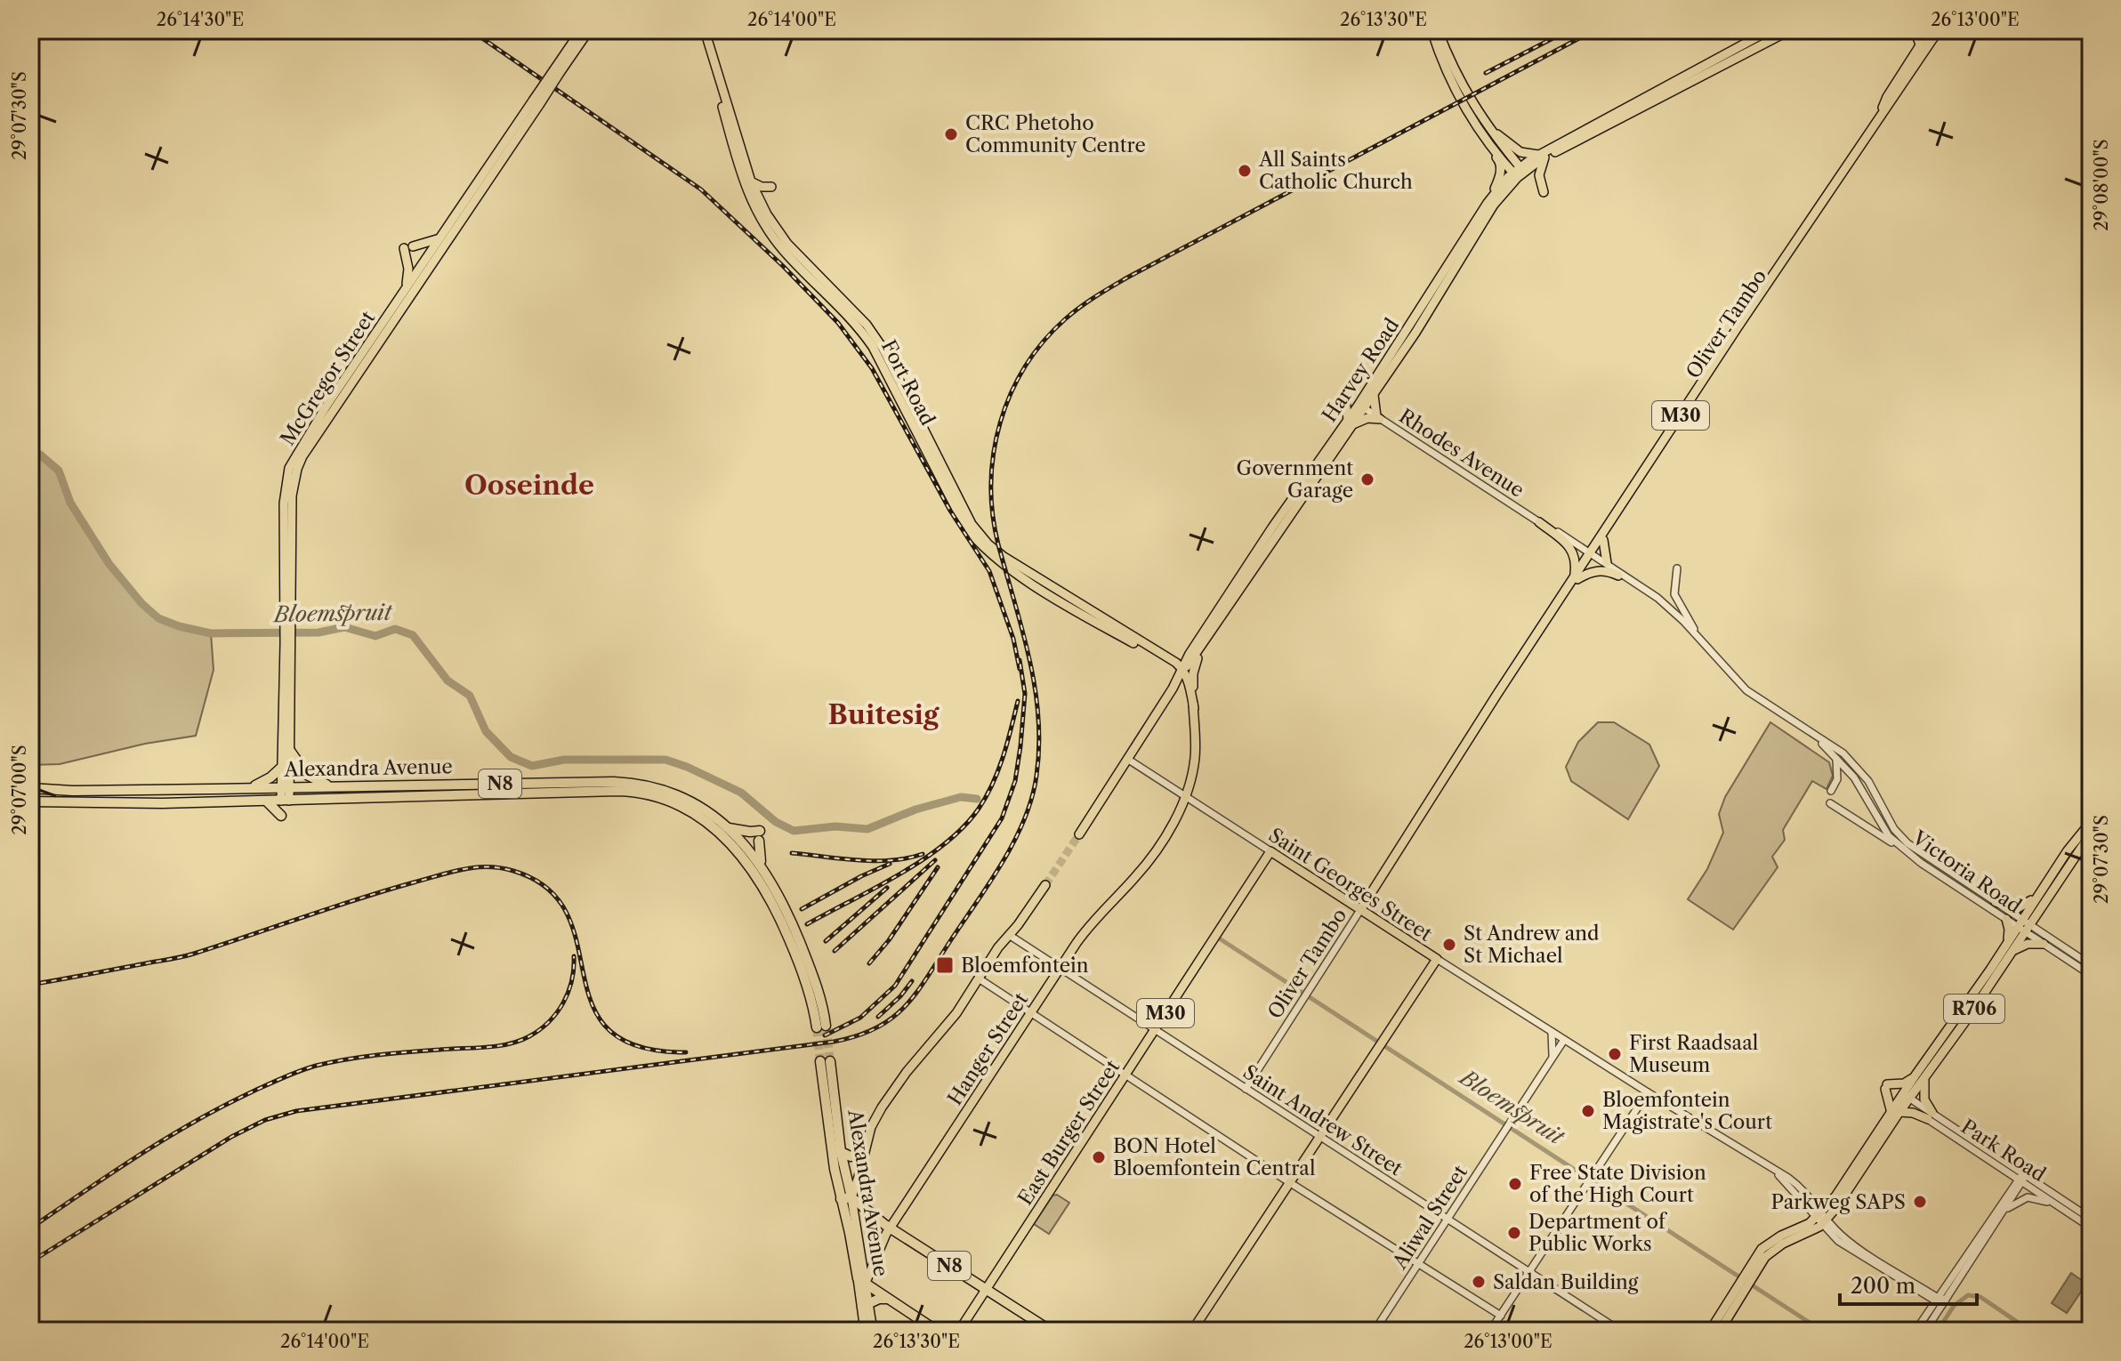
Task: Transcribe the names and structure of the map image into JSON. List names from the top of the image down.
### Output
{
  "streets": {
    "highway": ["Alexandra Avenue", "N8"],
    "main road": [
      "Oliver Tambo",
      "Harvey Road",
      "McGregor Street",
      "Fort Road",
      "M30",
      "Saint Georges Street",
      "R706",
      "Hanger Street",
      "East Burger Street"
    ],
    "street": [
      "Rhodes Avenue",
      "Victoria Road",
      "Saint Andrew Street",
      "Park Road",
      "Aliwal Street"
    ]
  },
  "crossings": [
    ["Oliver Tambo", "M30"],
    ["Oliver Tambo", "Rhodes Avenue"],
    ["Oliver Tambo", "Saint Georges Street"],
    ["Oliver Tambo", "Saint Andrew Street"],
    ["Harvey Road", "Fort Road"],
    ["Harvey Road", "Rhodes Avenue"],
    ["Harvey Road", "Saint Georges Street"],
    ["Harvey Road", "Hanger Street"],
    ["McGregor Street", "Alexandra Avenue"],
    ["Alexandra Avenue", "N8"],
    ["Alexandra Avenue", "Hanger Street"],
    ["N8", "Hanger Street"],
    ["N8", "East Burger Street"],
    ["Victoria Road", "R706"],
    ["Saint Georges Street", "R706"],
    ["Saint Georges Street", "Hanger Street"],
    ["Saint Georges Street", "East Burger Street"],
    ["Saint Georges Street", "Aliwal Street"],
    ["R706", "Park Road"],
    ["Hanger Street", "Saint Andrew Street"],
    ["Saint Andrew Street", "East Burger Street"],
    ["Saint Andrew Street", "Aliwal Street"]
  ],
  "districts": ["Ooseinde", "Buitesig"],
  "water": ["Bloemspruit"],
  "places": {
    "other": [
      "CRC Phetoho Community Centre",
      "All Saints Catholic Church",
      "Government Garage",
      "St Andrew and St Michael",
      "First Raadsaal Museum",
      "Bloemfontein Magistrate's Court",
      "BON Hotel Bloemfontein Central",
      "Free State Division of the High Court",
      "Parkweg SAPS",
      "Department of Public Works",
      "Saldan Building"
    ],
    "transit": ["Bloemfontein"]
  },
  "scale_bar": "200 m",
  "coordinates": [
    "26°14'30\"E",
    "26°14'00\"E",
    "26°13'30\"E",
    "26°13'00\"E",
    "29°07'30\"S",
    "29°08'00\"S",
    "29°07'00\"S"
  ]
}
